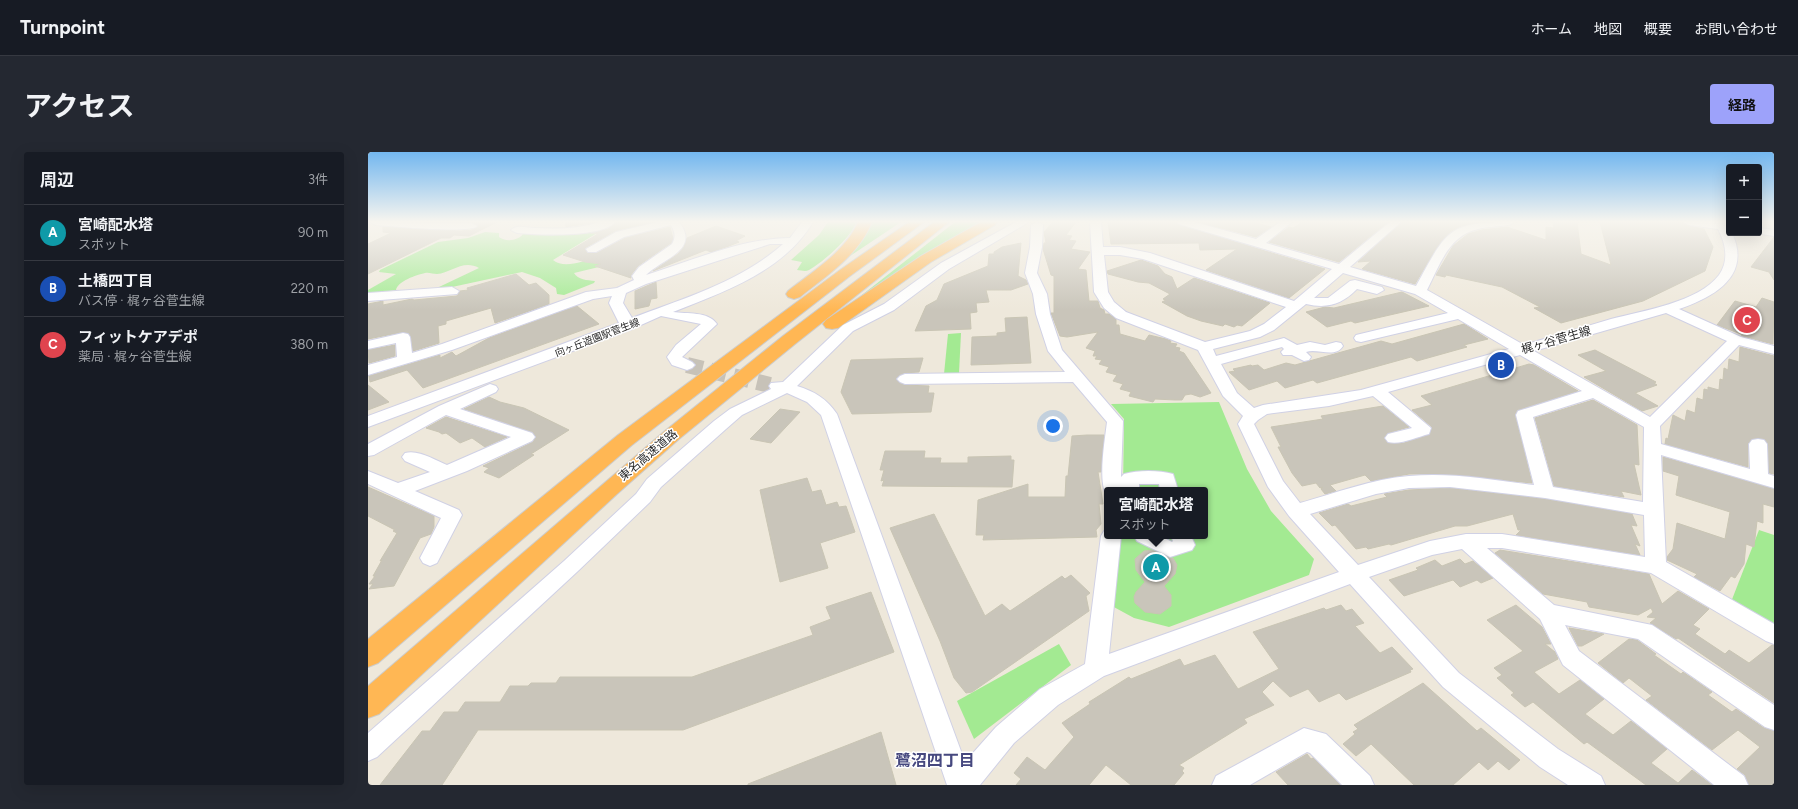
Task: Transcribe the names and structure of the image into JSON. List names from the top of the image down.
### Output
{
  "streets": {
    "highway": ["東名高速道路"],
    "street": ["向ヶ丘遊園駅菅生線", "梶ヶ谷菅生線"]
  },
  "districts": ["鷺沼四丁目"],
  "page": {
    "header": "Turnpoint",
    "nav": [
      "ホーム",
      "地図",
      "概要",
      "お問い合わせ"
    ],
    "title": "アクセス",
    "buttons": "経路",
    "heading": ["周辺", "3件"],
    "map_buttons": ["+", "−"],
    "list": [
      {
        "mark": "A",
        "name": "宮崎配水塔",
        "note": "スポット",
        "value": "90 m"
      },
      {
        "mark": "B",
        "name": "土橋四丁目",
        "note": "バス停 · 梶ヶ谷菅生線",
        "value": "220 m"
      },
      {
        "mark": "C",
        "name": "フィットケアデポ",
        "note": "薬局 · 梶ヶ谷菅生線",
        "value": "380 m"
      }
    ],
    "pins": ["C", "B", "A"],
    "popup": ["宮崎配水塔", "スポット"]
  }
}
